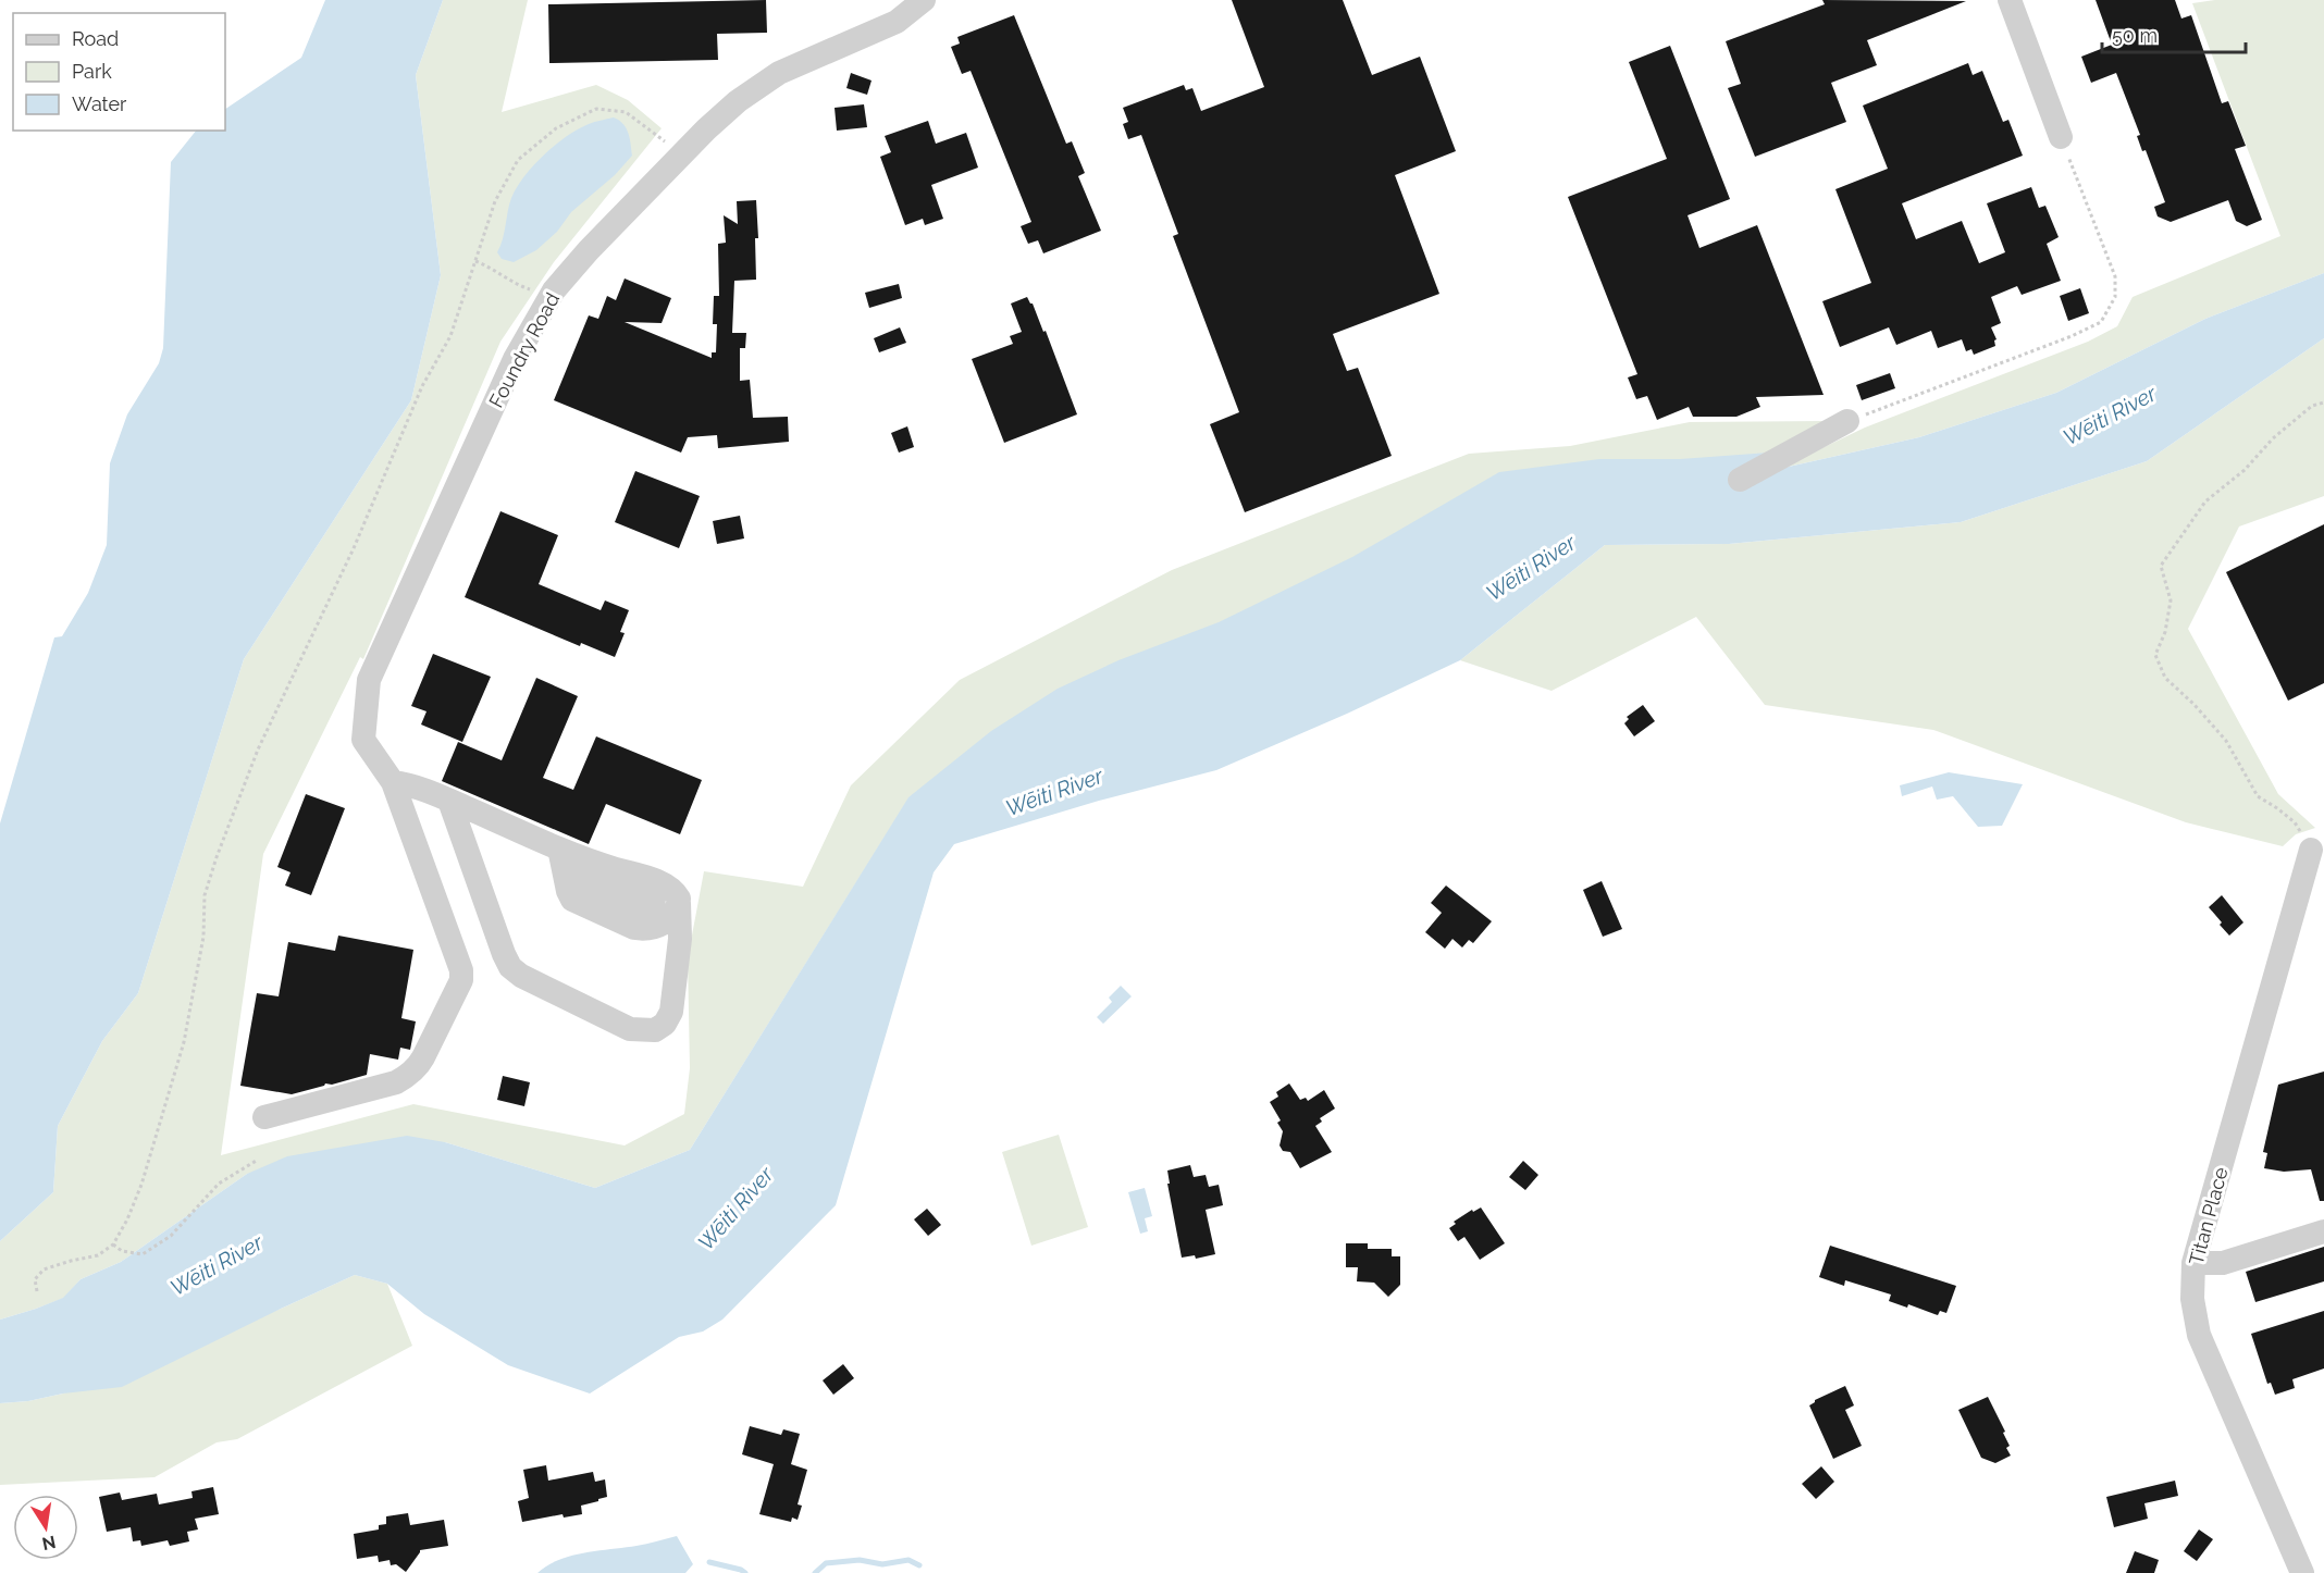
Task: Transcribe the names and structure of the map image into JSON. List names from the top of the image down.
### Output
{
  "streets": {
    "street": ["Foundry Road", "Titan Place"]
  },
  "water": ["Wēiti River"],
  "legend": ["Road", "Park", "Water"],
  "scale_bar": "50 m",
  "north": "bottom"
}
